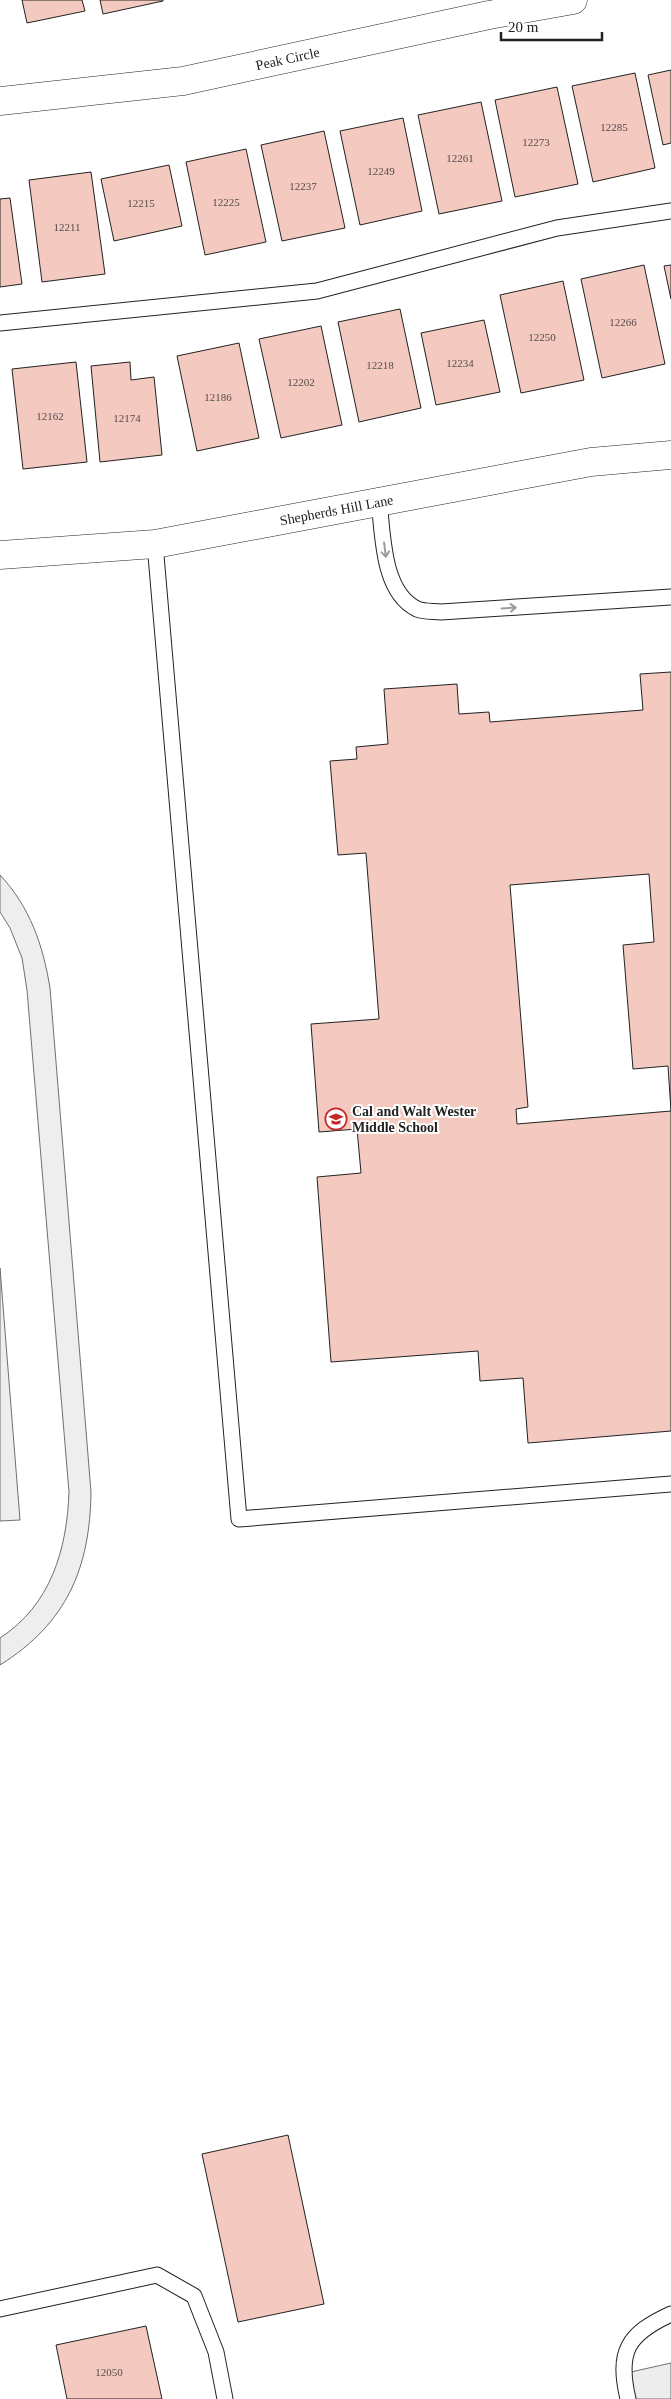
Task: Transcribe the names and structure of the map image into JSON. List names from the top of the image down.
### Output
{
  "streets": {
    "street": ["Peak Circle", "Shepherds Hill Lane"]
  },
  "places": {
    "school or university": ["Cal and Walt Wester Middle School"]
  },
  "house_numbers": [
    "12285",
    "12273",
    "12261",
    "12249",
    "12237",
    "12225",
    "12215",
    "12211",
    "12266",
    "12250",
    "12234",
    "12218",
    "12202",
    "12186",
    "12162",
    "12174",
    "12050"
  ],
  "scale_bar": "20 m"
}
